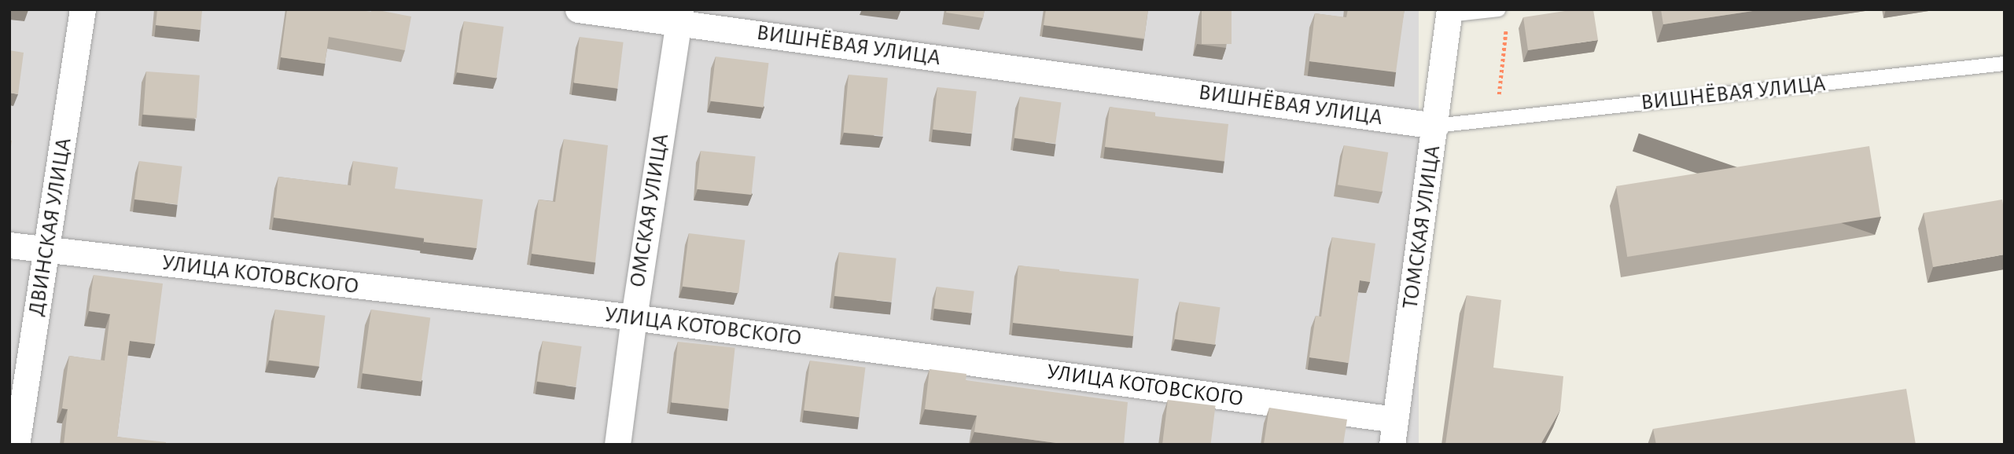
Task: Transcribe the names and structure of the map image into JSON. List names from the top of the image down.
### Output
{
  "streets": {
    "street": [
      "ВИШНЁВАЯ УЛИЦА",
      "ОМСКАЯ УЛИЦА",
      "ДВИНСКАЯ УЛИЦА",
      "ТОМСКАЯ УЛИЦА",
      "УЛИЦА КОТОВСКОГО"
    ]
  },
  "crossings": [
    ["ВИШНЁВАЯ УЛИЦА", "ОМСКАЯ УЛИЦА"],
    ["ВИШНЁВАЯ УЛИЦА", "ТОМСКАЯ УЛИЦА"],
    ["ОМСКАЯ УЛИЦА", "УЛИЦА КОТОВСКОГО"],
    ["ДВИНСКАЯ УЛИЦА", "УЛИЦА КОТОВСКОГО"],
    ["ТОМСКАЯ УЛИЦА", "УЛИЦА КОТОВСКОГО"]
  ]
}
